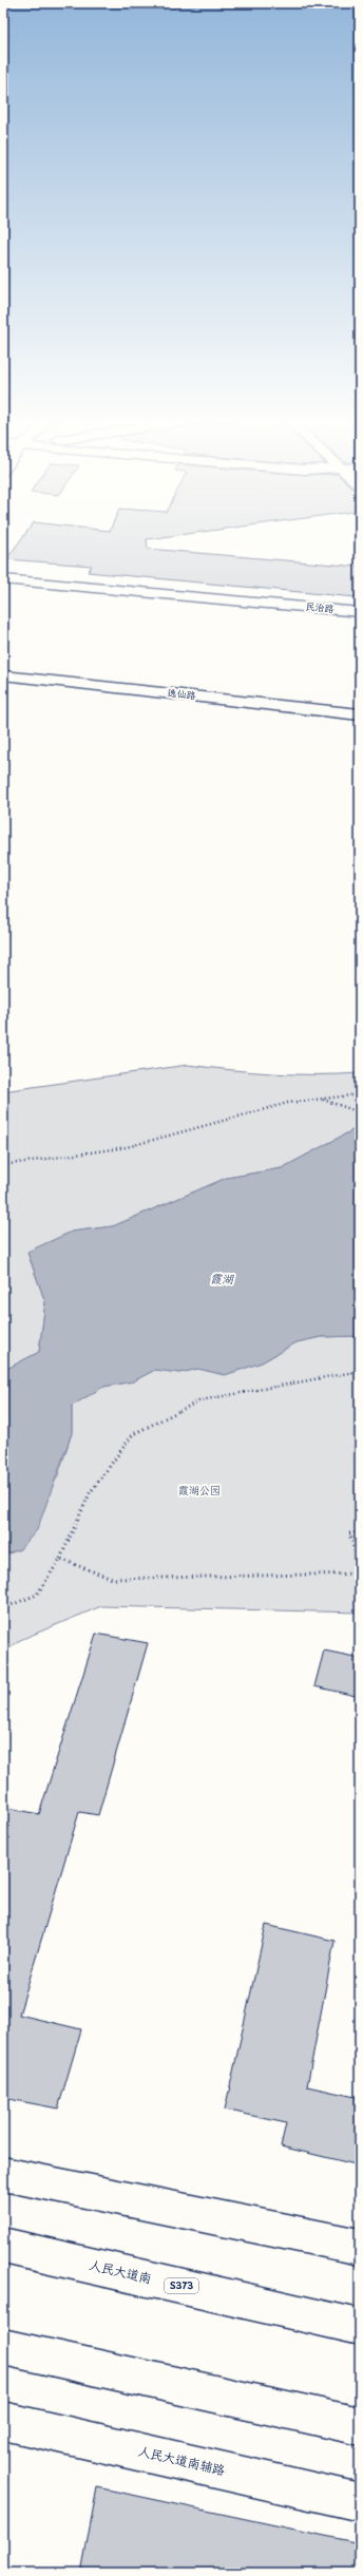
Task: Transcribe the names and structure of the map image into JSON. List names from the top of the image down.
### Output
{
  "streets": {
    "street": [
      "民治路",
      "逸仙路",
      "人民大道南",
      "S373",
      "人民大道南辅路"
    ]
  },
  "water": ["霞湖"],
  "parks": ["霞湖公园"]
}
